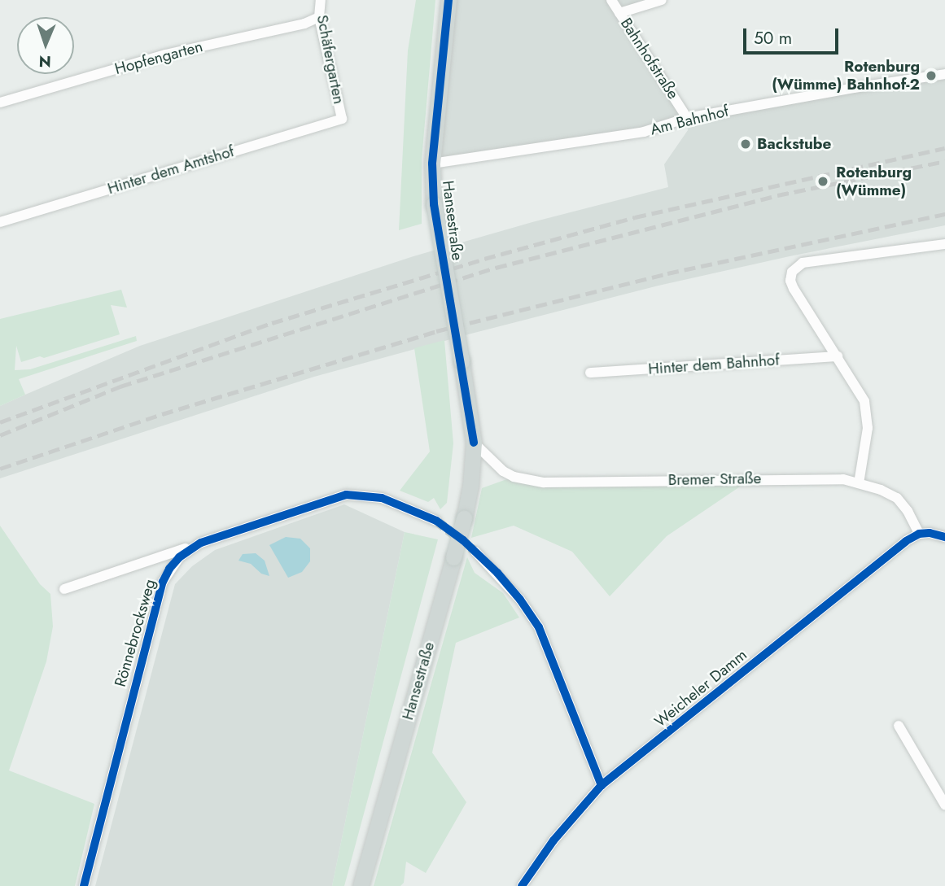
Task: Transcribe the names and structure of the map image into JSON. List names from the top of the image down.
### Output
{
  "streets": {
    "main road": ["Hansestraße"],
    "street": [
      "Hopfengarten",
      "Bahnhofstraße",
      "Schäfergarten",
      "Am Bahnhof",
      "Hinter dem Amtshof",
      "Hinter dem Bahnhof",
      "Bremer Straße",
      "Rönnebrocksweg",
      "Weicheler Damm"
    ]
  },
  "crossings": [
    ["Hopfengarten", "Schäfergarten"],
    ["Bahnhofstraße", "Am Bahnhof"],
    ["Schäfergarten", "Hinter dem Amtshof"],
    ["Am Bahnhof", "Hansestraße"],
    ["Hansestraße", "Bremer Straße"],
    ["Bremer Straße", "Weicheler Damm"]
  ],
  "places": ["Rotenburg (Wümme) Bahnhof-2", "Backstube", "Rotenburg (Wümme)"],
  "scale_bar": "50 m",
  "north": "bottom"
}
